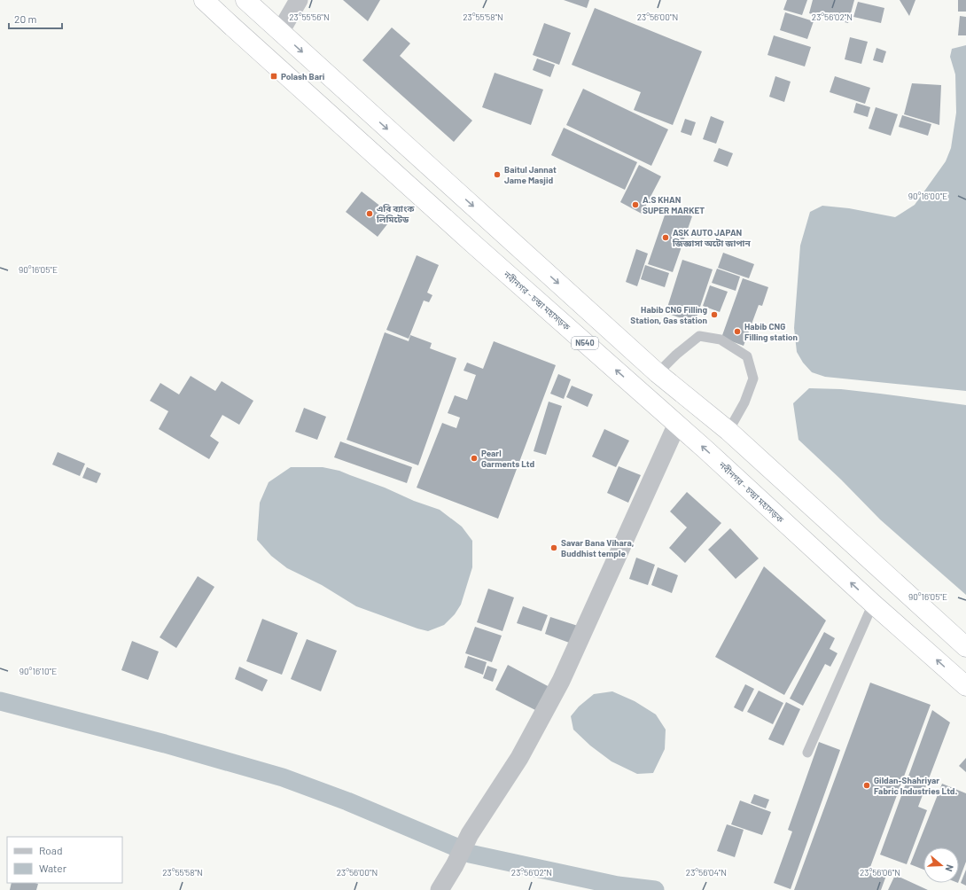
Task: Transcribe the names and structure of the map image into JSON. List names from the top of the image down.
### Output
{
  "streets": {
    "highway": ["নবীনগর - চন্দ্রা মহাসড়ক", "N540"]
  },
  "places": {
    "transit": ["Polash Bari"],
    "other": [
      "Baitul Jannat Jame Masjid",
      "A.S KHAN SUPER MARKET",
      "এবি ব্যাংক লিমিটেড",
      "ASK AUTO JAPAN জিজ্ঞাসা অটো জাপান",
      "Habib CNG Filling Station, Gas station",
      "Habib CNG Filling station",
      "Pearl Garments Ltd",
      "Savar Bana Vihara, Buddhist temple",
      "Gildan-Shahriyar Fabric Industries Ltd."
    ]
  },
  "legend": ["Road", "Water"],
  "scale_bar": "20 m",
  "north": "right",
  "coordinates": [
    "23°55'56\"N",
    "23°55'58\"N",
    "23°56'00\"N",
    "23°56'02\"N",
    "90°16'00\"E",
    "90°16'05\"E",
    "90°16'10\"E",
    "23°56'04\"N",
    "23°56'06\"N"
  ]
}
